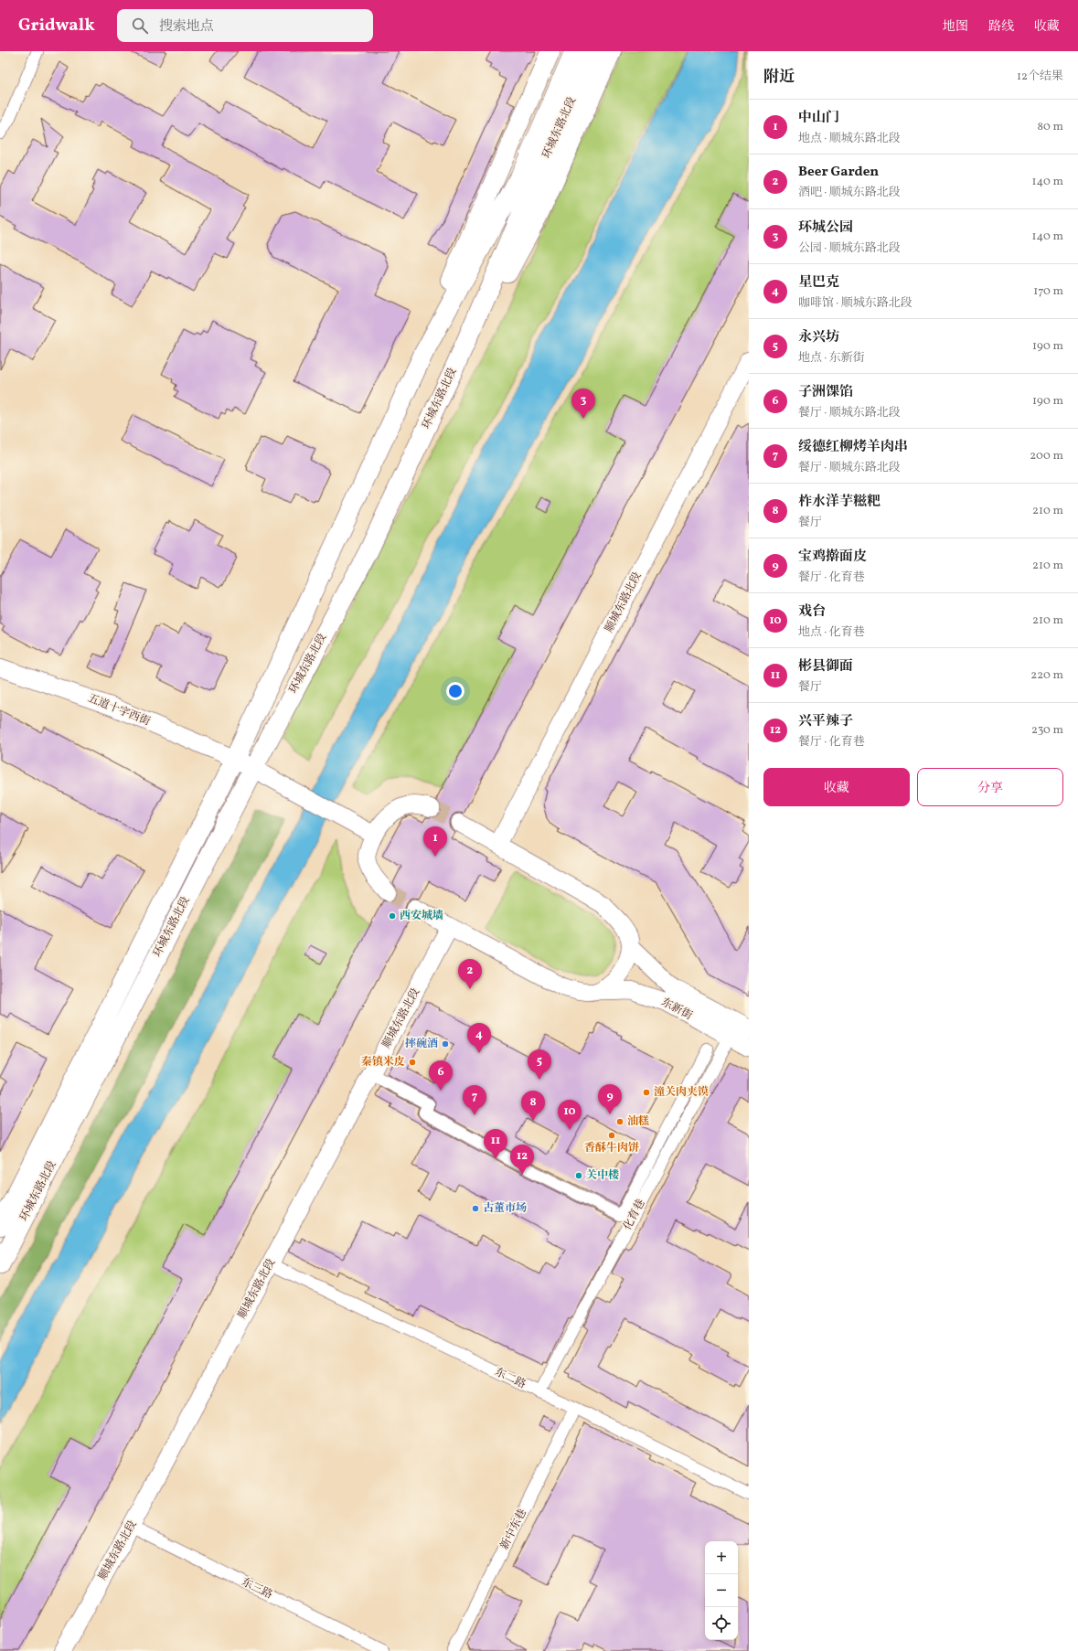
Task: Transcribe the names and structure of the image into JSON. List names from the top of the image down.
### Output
{
  "streets": {
    "main road": ["环城东路北段"],
    "street": [
      "顺城东路北段",
      "五道十字西街",
      "东新街",
      "化育巷",
      "东二路",
      "新中东巷",
      "东三路"
    ]
  },
  "crossings": [
    ["环城东路北段", "五道十字西街"],
    ["顺城东路北段", "东新街"],
    ["顺城东路北段", "东二路"],
    ["顺城东路北段", "东三路"],
    ["东新街", "化育巷"],
    ["化育巷", "东二路"],
    ["东二路", "新中东巷"]
  ],
  "places": [
    "西安城墙",
    "摔碗酒",
    "秦镇米皮",
    "潼关肉夹馍",
    "油糕",
    "香酥牛肉饼",
    "关中楼",
    "古董市场"
  ],
  "page": {
    "header": "Gridwalk",
    "search": "搜索地点",
    "nav": ["地图", "路线", "收藏"],
    "heading": ["附近", "12个结果"],
    "list": [
      {
        "mark": "1",
        "name": "中山门",
        "note": "地点 · 顺城东路北段",
        "value": "80 m"
      },
      {
        "mark": "2",
        "name": "Beer Garden",
        "note": "酒吧 · 顺城东路北段",
        "value": "140 m"
      },
      {
        "mark": "3",
        "name": "环城公园",
        "note": "公园 · 顺城东路北段",
        "value": "140 m"
      },
      {
        "mark": "4",
        "name": "星巴克",
        "note": "咖啡馆 · 顺城东路北段",
        "value": "170 m"
      },
      {
        "mark": "5",
        "name": "永兴坊",
        "note": "地点 · 东新街",
        "value": "190 m"
      },
      {
        "mark": "6",
        "name": "子洲馃馅",
        "note": "餐厅 · 顺城东路北段",
        "value": "190 m"
      },
      {
        "mark": "7",
        "name": "绥德红柳烤羊肉串",
        "note": "餐厅 · 顺城东路北段",
        "value": "200 m"
      },
      {
        "mark": "8",
        "name": "柞水洋芋糍粑",
        "note": "餐厅",
        "value": "210 m"
      },
      {
        "mark": "9",
        "name": "宝鸡擀面皮",
        "note": "餐厅 · 化育巷",
        "value": "210 m"
      },
      {
        "mark": "10",
        "name": "戏台",
        "note": "地点 · 化育巷",
        "value": "210 m"
      },
      {
        "mark": "11",
        "name": "彬县御面",
        "note": "餐厅",
        "value": "220 m"
      },
      {
        "mark": "12",
        "name": "兴平辣子",
        "note": "餐厅 · 化育巷",
        "value": "230 m"
      }
    ],
    "pins": [
      "3",
      "1",
      "2",
      "4",
      "5",
      "6",
      "9",
      "7",
      "8",
      "10",
      "11",
      "12"
    ],
    "buttons": ["收藏", "分享"],
    "map_buttons": ["+", "−"]
  }
}
